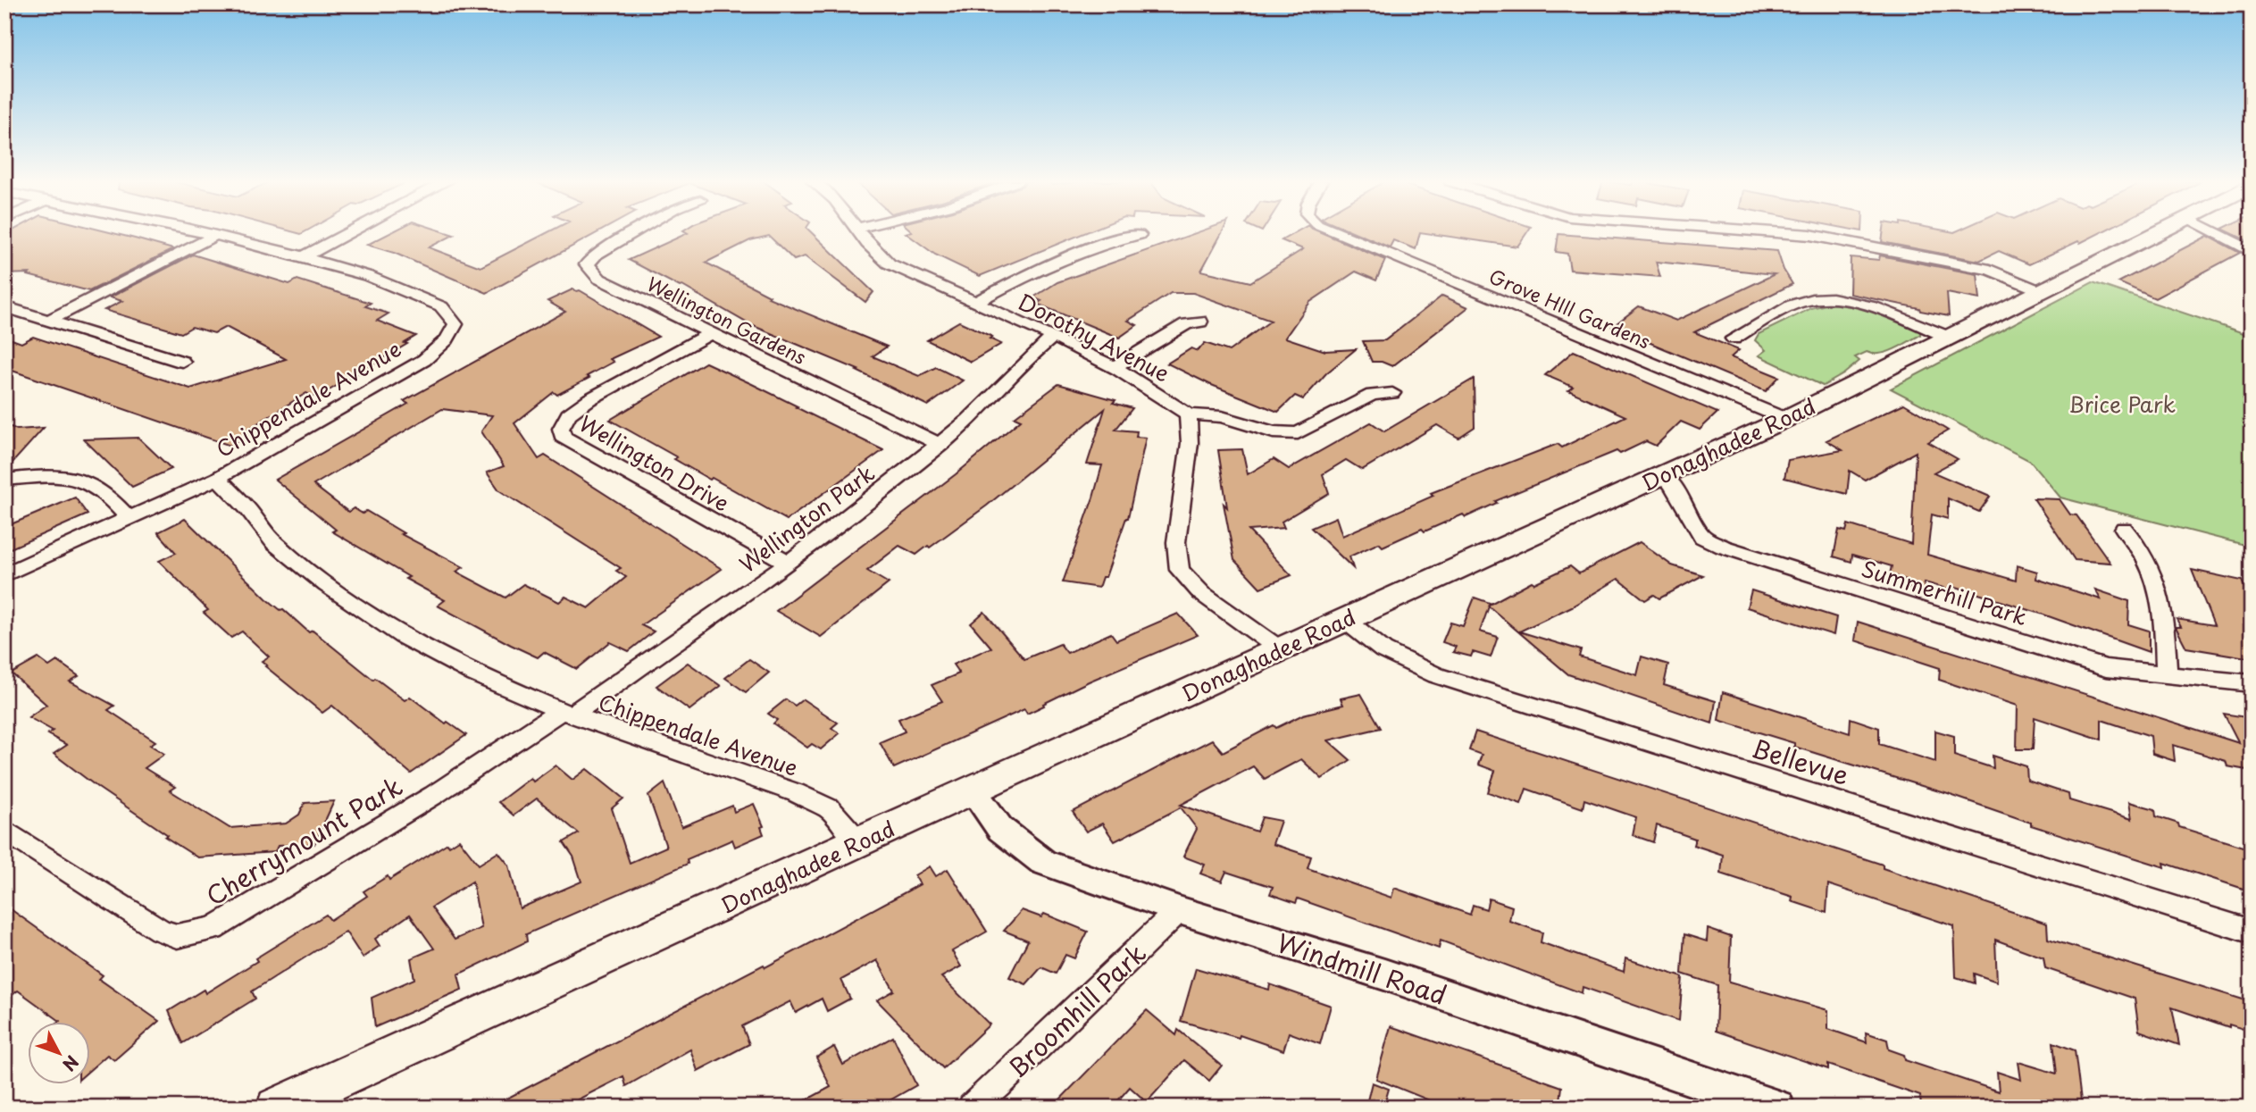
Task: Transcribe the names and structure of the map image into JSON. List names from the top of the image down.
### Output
{
  "streets": {
    "main road": ["Donaghadee Road"],
    "street": [
      "Grove HIll Gardens",
      "Wellington Gardens",
      "Dorothy Avenue",
      "Chippendale Avenue",
      "Wellington Drive",
      "Wellington Park",
      "Summerhill Park",
      "Bellevue",
      "Cherrymount Park",
      "Windmill Road",
      "Broomhill Park"
    ]
  },
  "crossings": [
    ["Grove HIll Gardens", "Donaghadee Road"],
    ["Wellington Gardens", "Wellington Drive"],
    ["Wellington Gardens", "Wellington Park"],
    ["Dorothy Avenue", "Wellington Park"],
    ["Chippendale Avenue", "Donaghadee Road"],
    ["Chippendale Avenue", "Wellington Park"],
    ["Chippendale Avenue", "Cherrymount Park"],
    ["Donaghadee Road", "Summerhill Park"],
    ["Donaghadee Road", "Bellevue"],
    ["Donaghadee Road", "Windmill Road"],
    ["Wellington Drive", "Wellington Park"],
    ["Wellington Park", "Cherrymount Park"],
    ["Windmill Road", "Broomhill Park"]
  ],
  "parks": ["Brice Park"],
  "north": "bottom right"
}
